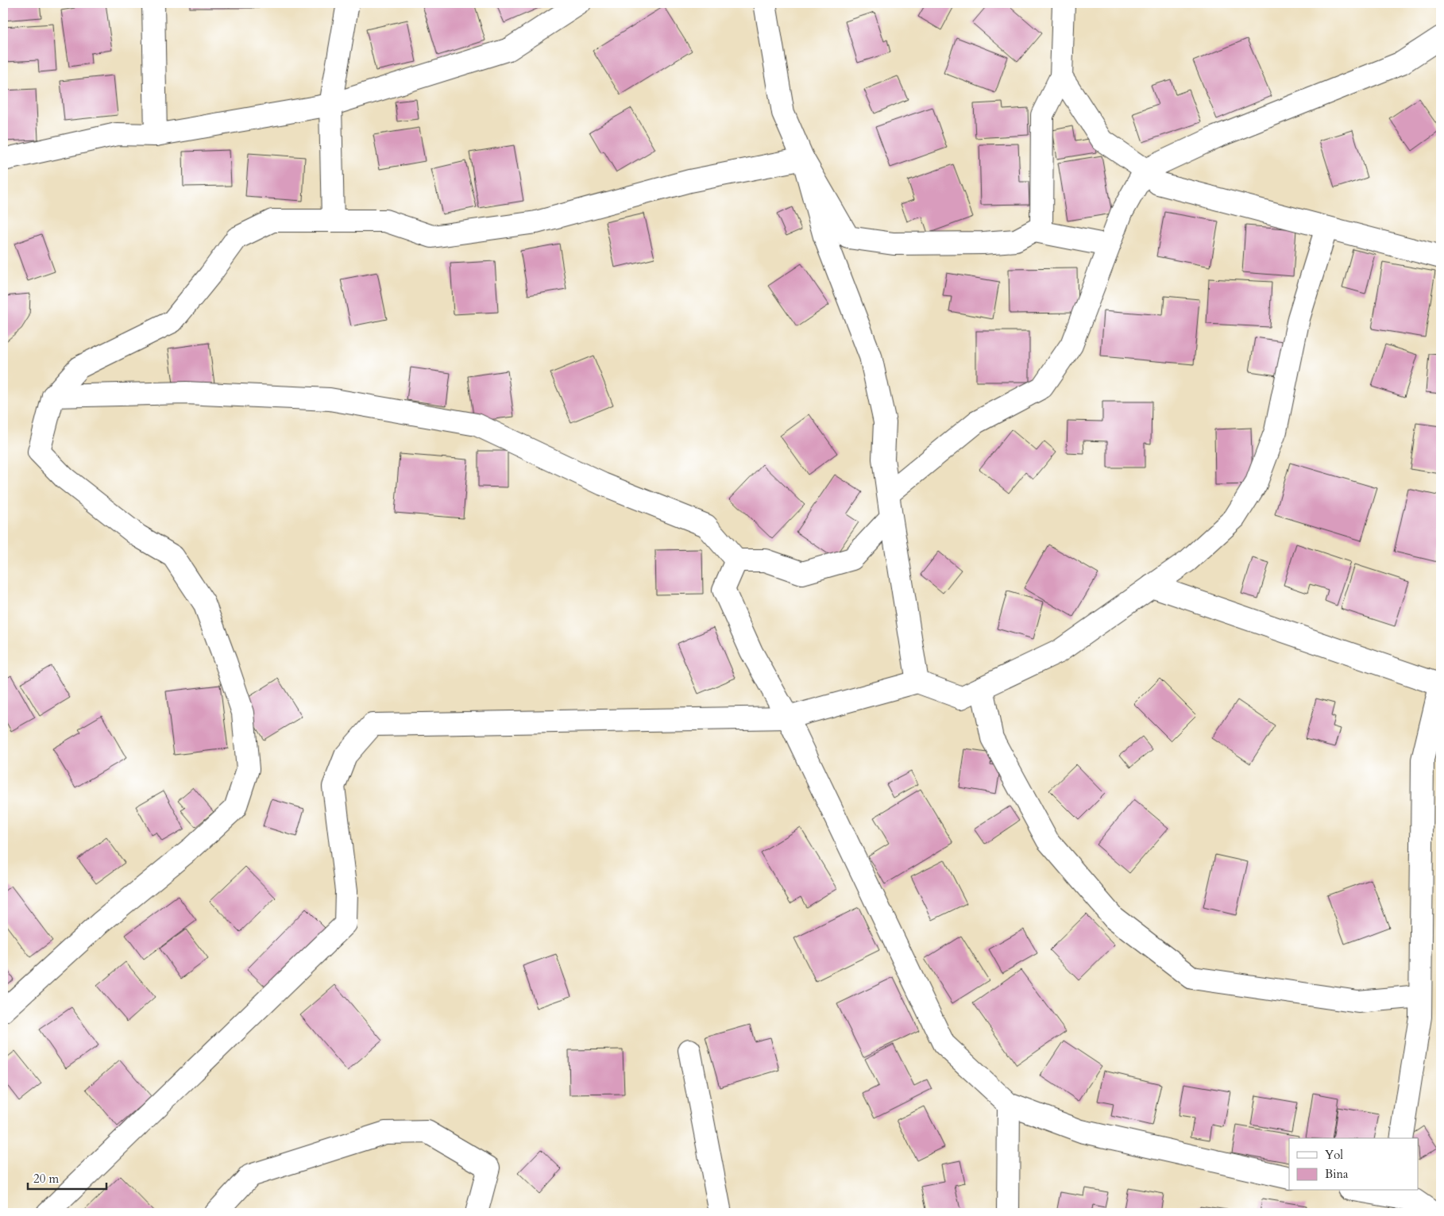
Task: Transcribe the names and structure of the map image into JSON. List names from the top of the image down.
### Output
{
  "legend": ["Yol", "Bina"],
  "scale_bar": "20 m"
}
